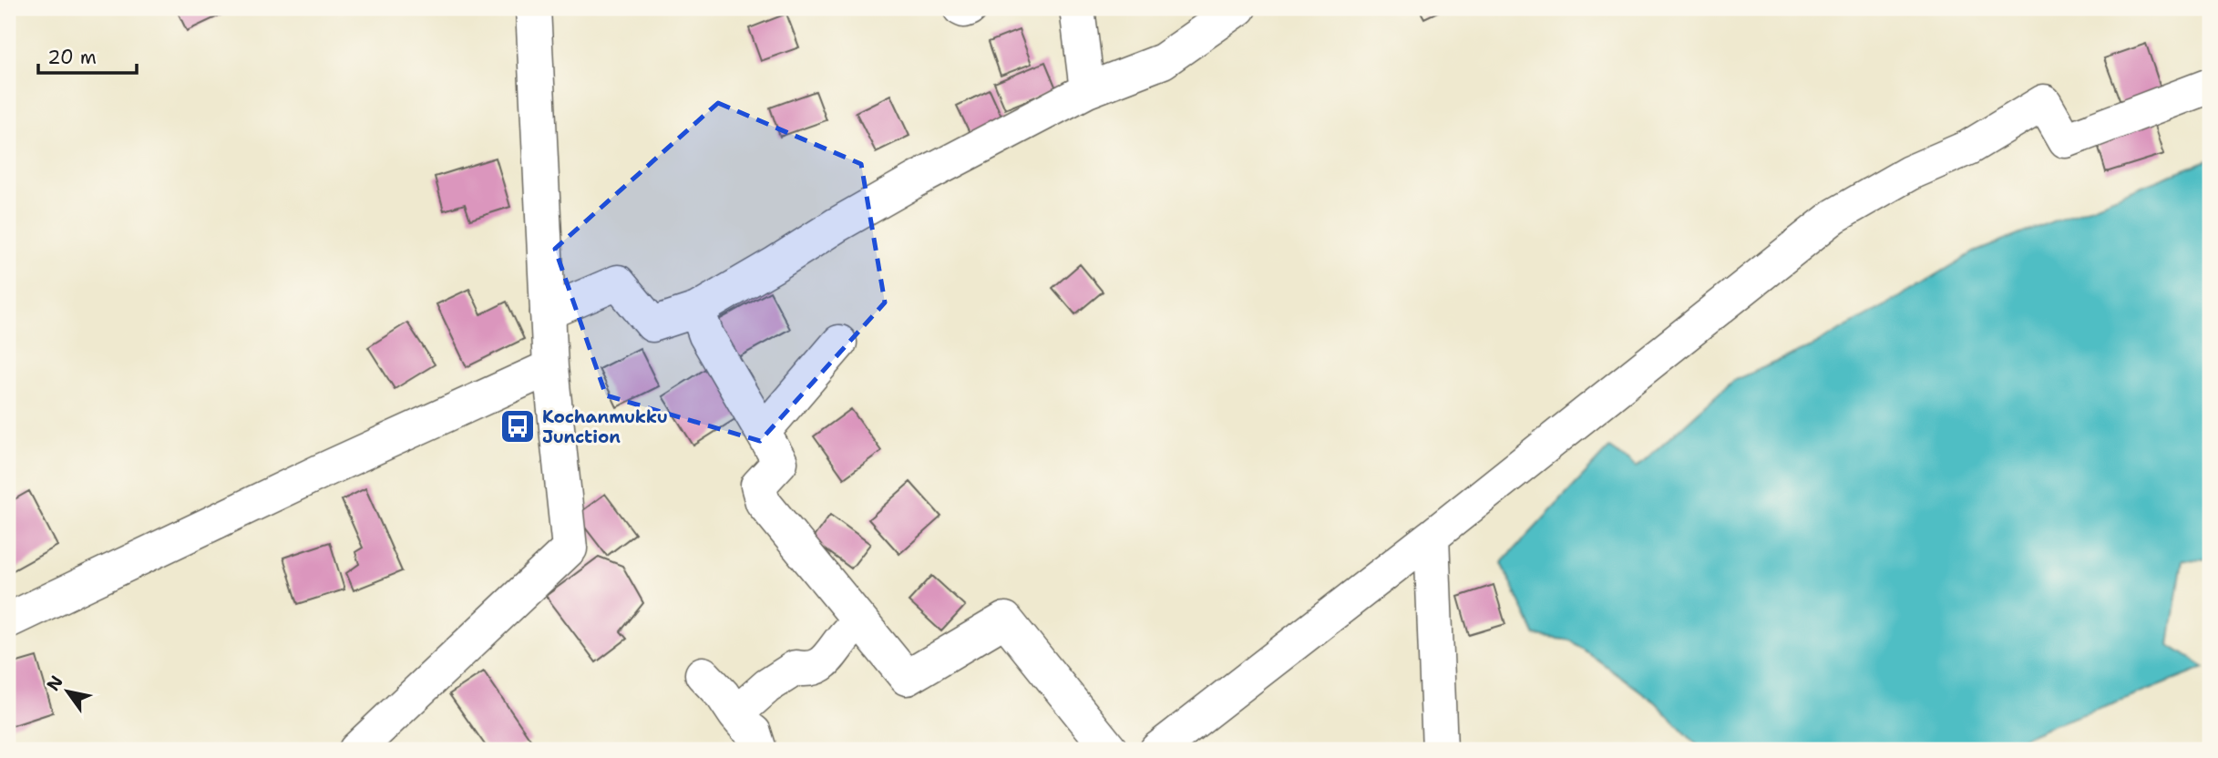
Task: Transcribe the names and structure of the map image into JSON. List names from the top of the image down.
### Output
{
  "places": {
    "bus stop": ["Kochanmukku Junction"]
  },
  "scale_bar": "20 m",
  "north": "top left"
}
